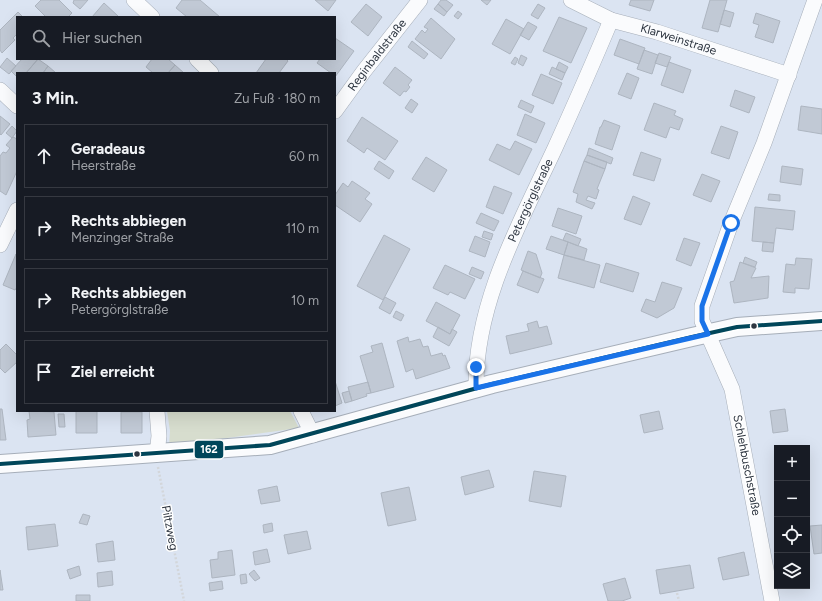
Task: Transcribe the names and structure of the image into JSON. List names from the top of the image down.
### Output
{
  "streets": {
    "street": [
      "Klarweinstraße",
      "Reginbaldstraße",
      "Petergörglstraße",
      "Schlehbuschstraße"
    ],
    "path": ["Piltzweg"]
  },
  "crossings": [
    ["Klarweinstraße", "Petergörglstraße"],
    ["Klarweinstraße", "Schlehbuschstraße"]
  ],
  "lines": ["transit line 162"],
  "page": {
    "search": "Hier suchen",
    "heading": ["3 Min.", "Zu Fuß · 180 m"],
    "list": [
      ["Geradeaus", "Heerstraße", "60 m"],
      ["Rechts abbiegen", "Menzinger Straße", "110 m"],
      ["Rechts abbiegen", "Petergörglstraße", "10 m"],
      "Ziel erreicht"
    ],
    "map_buttons": ["+", "−"]
  }
}
